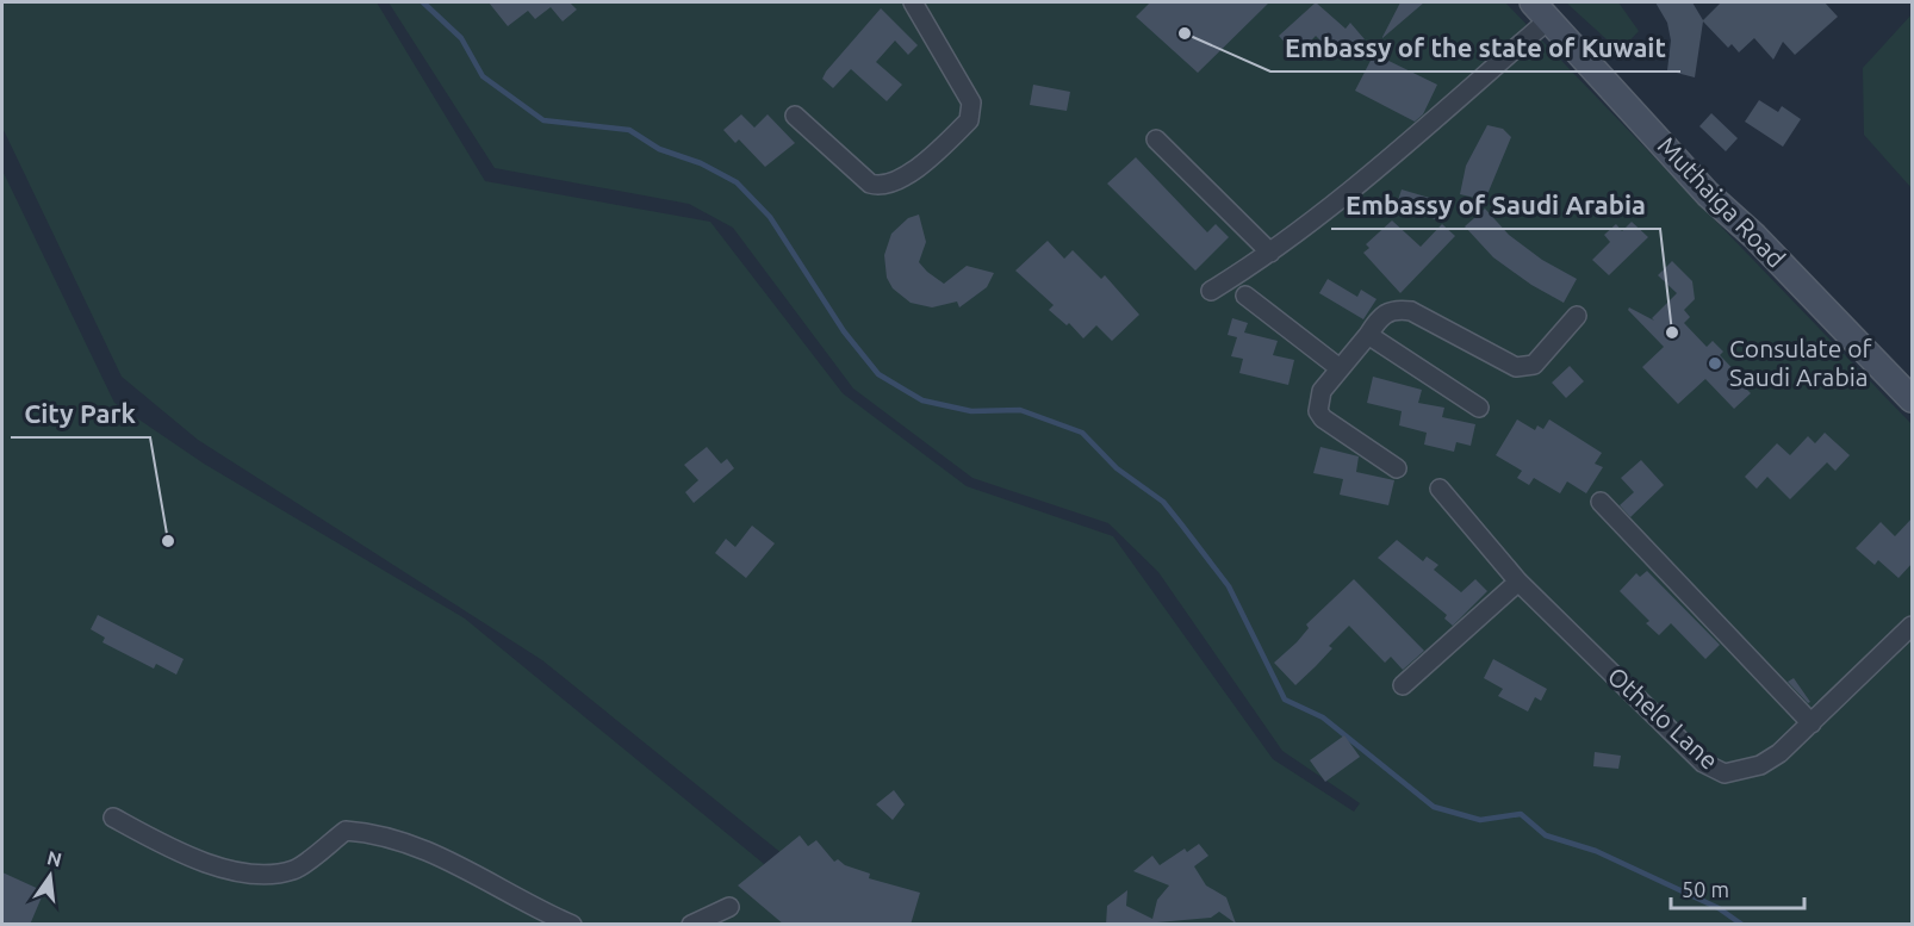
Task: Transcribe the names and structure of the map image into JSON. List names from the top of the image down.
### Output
{
  "streets": {
    "main road": ["Muthaiga Road"],
    "street": ["Othelo Lane"]
  },
  "places": [
    "Embassy of the state of Kuwait",
    "Embassy of Saudi Arabia",
    "Consulate of Saudi Arabia",
    "City Park"
  ],
  "scale_bar": "50 m",
  "north": "top"
}
